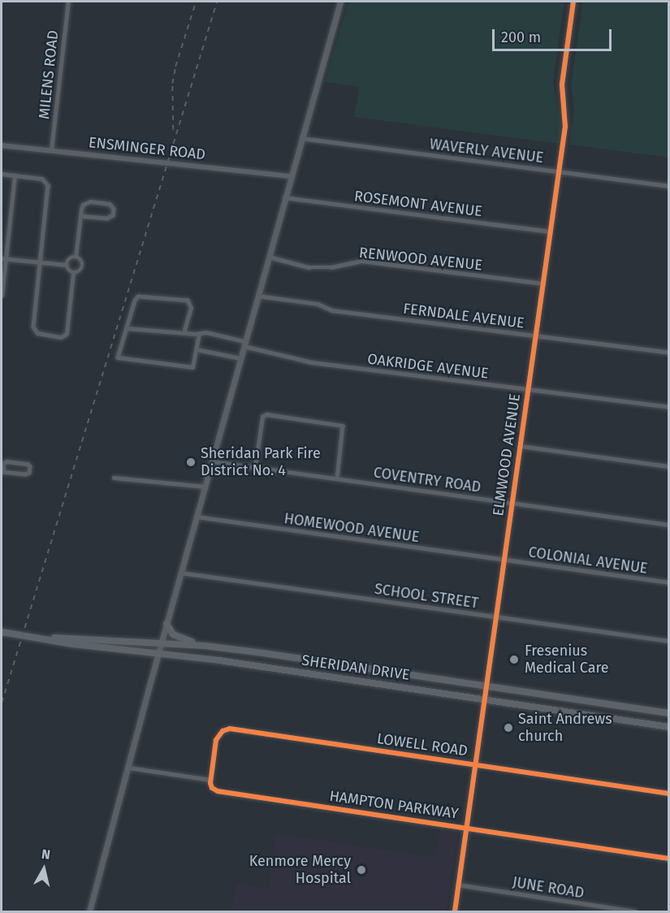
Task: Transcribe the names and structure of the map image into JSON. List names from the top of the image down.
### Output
{
  "streets": {
    "main road": ["SHERIDAN DRIVE"],
    "street": [
      "MILENS ROAD",
      "ENSMINGER ROAD",
      "WAVERLY AVENUE",
      "ROSEMONT AVENUE",
      "RENWOOD AVENUE",
      "FERNDALE AVENUE",
      "OAKRIDGE AVENUE",
      "ELMWOOD AVENUE",
      "COVENTRY ROAD",
      "HOMEWOOD AVENUE",
      "COLONIAL AVENUE",
      "SCHOOL STREET",
      "LOWELL ROAD",
      "HAMPTON PARKWAY",
      "JUNE ROAD"
    ]
  },
  "crossings": [
    ["MILENS ROAD", "ENSMINGER ROAD"],
    ["WAVERLY AVENUE", "ELMWOOD AVENUE"],
    ["ROSEMONT AVENUE", "ELMWOOD AVENUE"],
    ["RENWOOD AVENUE", "ELMWOOD AVENUE"],
    ["FERNDALE AVENUE", "ELMWOOD AVENUE"],
    ["OAKRIDGE AVENUE", "ELMWOOD AVENUE"],
    ["ELMWOOD AVENUE", "COVENTRY ROAD"],
    ["ELMWOOD AVENUE", "HOMEWOOD AVENUE"],
    ["ELMWOOD AVENUE", "COLONIAL AVENUE"],
    ["ELMWOOD AVENUE", "SCHOOL STREET"],
    ["ELMWOOD AVENUE", "SHERIDAN DRIVE"],
    ["ELMWOOD AVENUE", "LOWELL ROAD"],
    ["ELMWOOD AVENUE", "HAMPTON PARKWAY"],
    ["ELMWOOD AVENUE", "JUNE ROAD"],
    ["HOMEWOOD AVENUE", "COLONIAL AVENUE"],
    ["LOWELL ROAD", "HAMPTON PARKWAY"]
  ],
  "places": [
    "Sheridan Park Fire District No. 4",
    "Fresenius Medical Care",
    "Saint Andrews church",
    "Kenmore Mercy Hospital"
  ],
  "scale_bar": "200 m",
  "north": "top"
}
